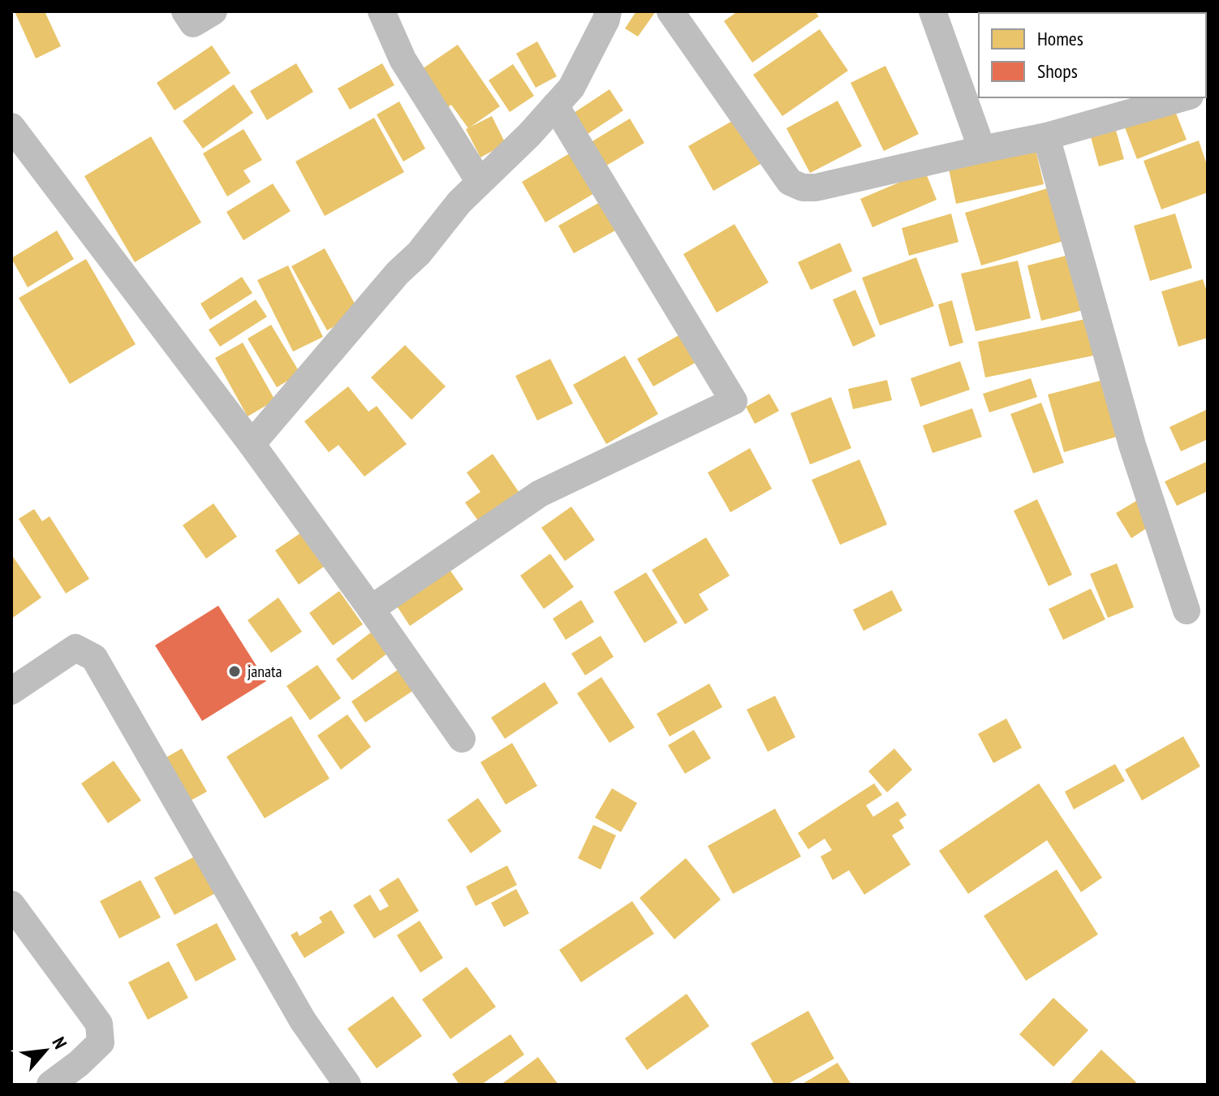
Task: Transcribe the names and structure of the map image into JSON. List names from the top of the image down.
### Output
{
  "places": ["janata"],
  "legend": ["Homes", "Shops"],
  "north": "top right"
}
